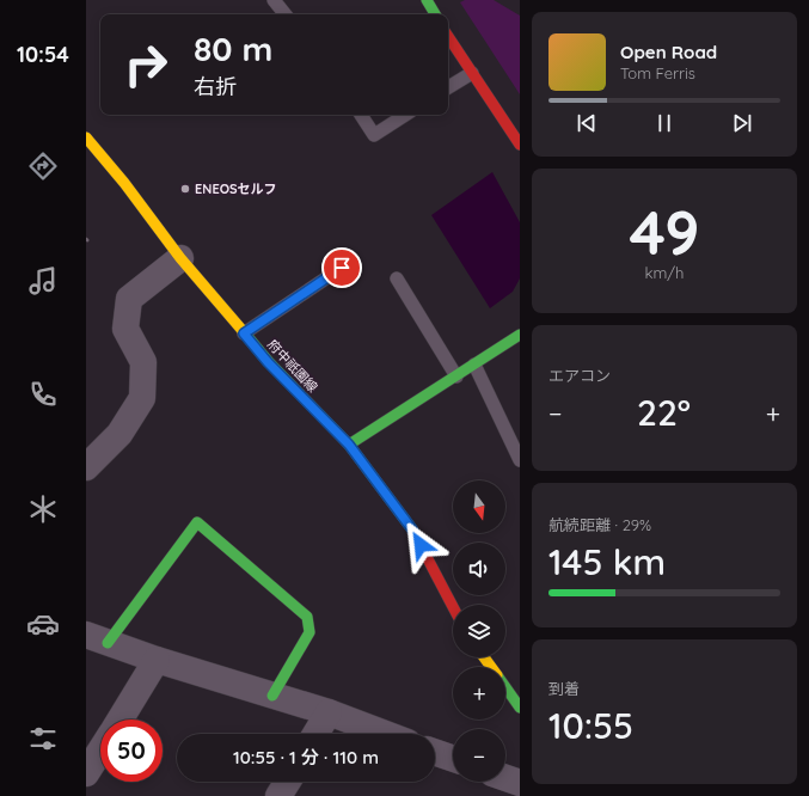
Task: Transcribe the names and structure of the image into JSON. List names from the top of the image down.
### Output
{
  "streets": {
    "street": ["府中祇園線"]
  },
  "places": ["ENEOSセルフ"],
  "north": "bottom",
  "page": {
    "tabs": "10:54",
    "turn": ["80 m", "右折"],
    "song": ["Open Road", "Tom Ferris"],
    "tile": [
      ["49", "km/h"],
      "エアコン",
      ["航続距離 · 29%", "145 km"],
      ["到着", "10:55"]
    ],
    "heat": ["−", "22°", "+"],
    "map_buttons": ["+", "−"],
    "limit": "50",
    "trip": "10:55 · 1 分 · 110 m"
  }
}
